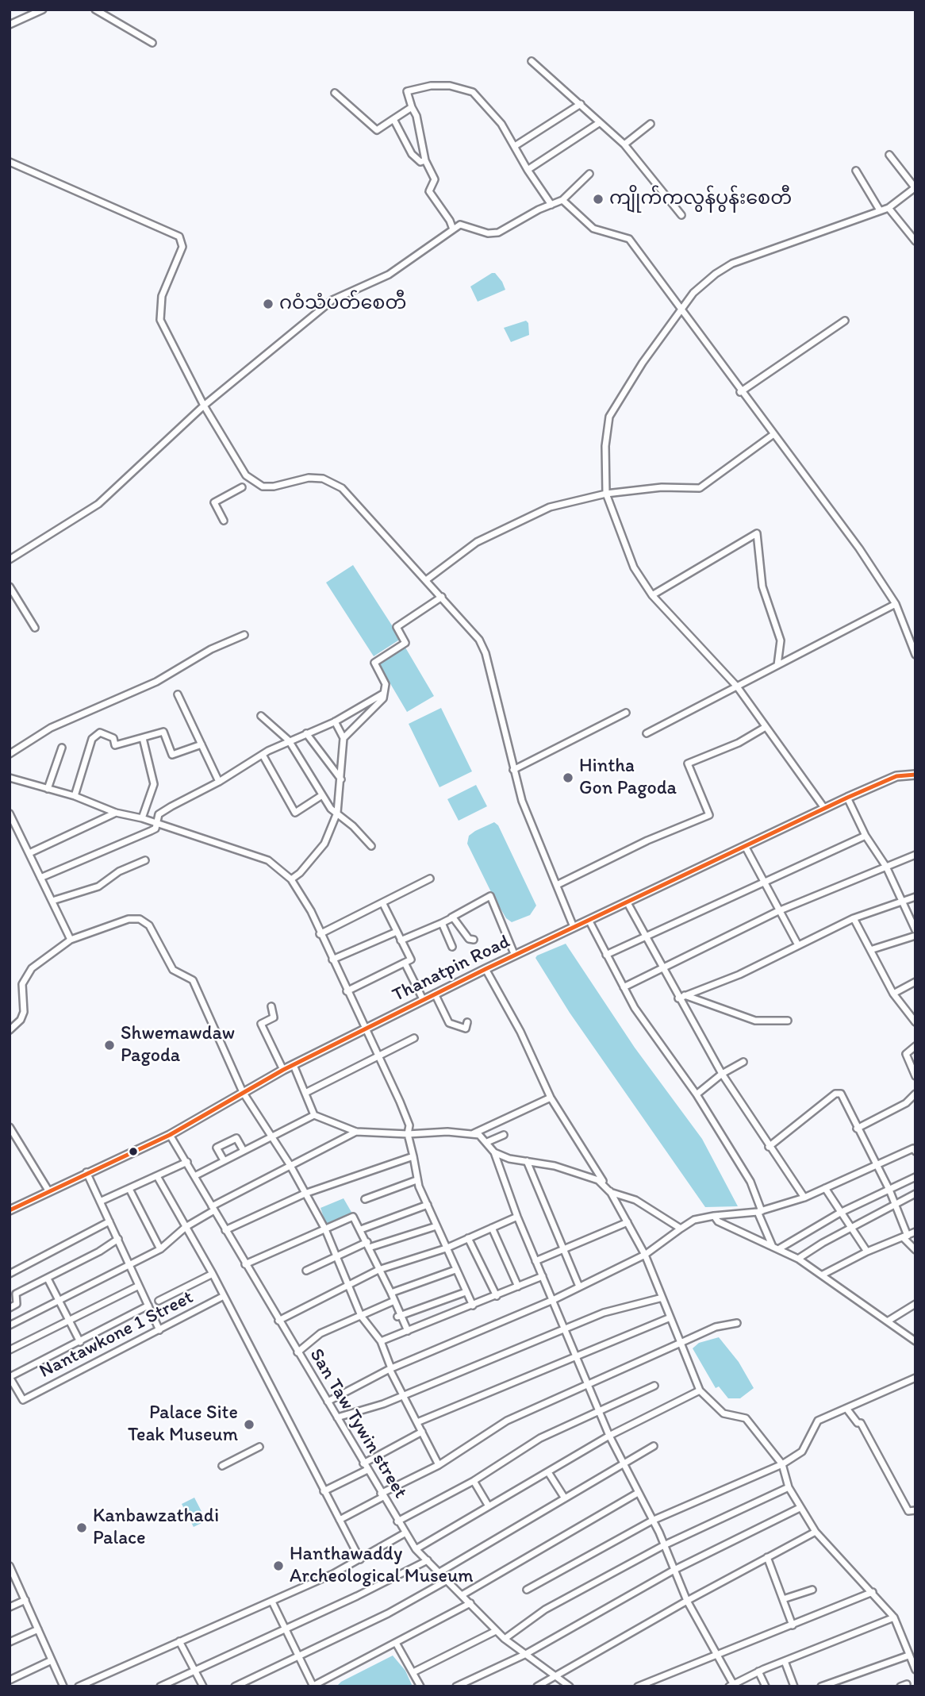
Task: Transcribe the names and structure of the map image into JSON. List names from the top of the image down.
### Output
{
  "streets": {
    "main road": ["Thanatpin Road"],
    "street": ["Nantawkone 1 Street", "San Taw Tywin street"]
  },
  "crossings": [
    ["Thanatpin Road", "San Taw Tywin street"]
  ],
  "places": [
    "ကျိုက်ကလွန်ပွန်းစေတီ",
    "ဂဝံသံပတ်စေတီ",
    "Hintha Gon Pagoda",
    "Shwemawdaw Pagoda",
    "Palace Site Teak Museum",
    "Kanbawzathadi Palace",
    "Hanthawaddy Archeological Museum"
  ]
}
